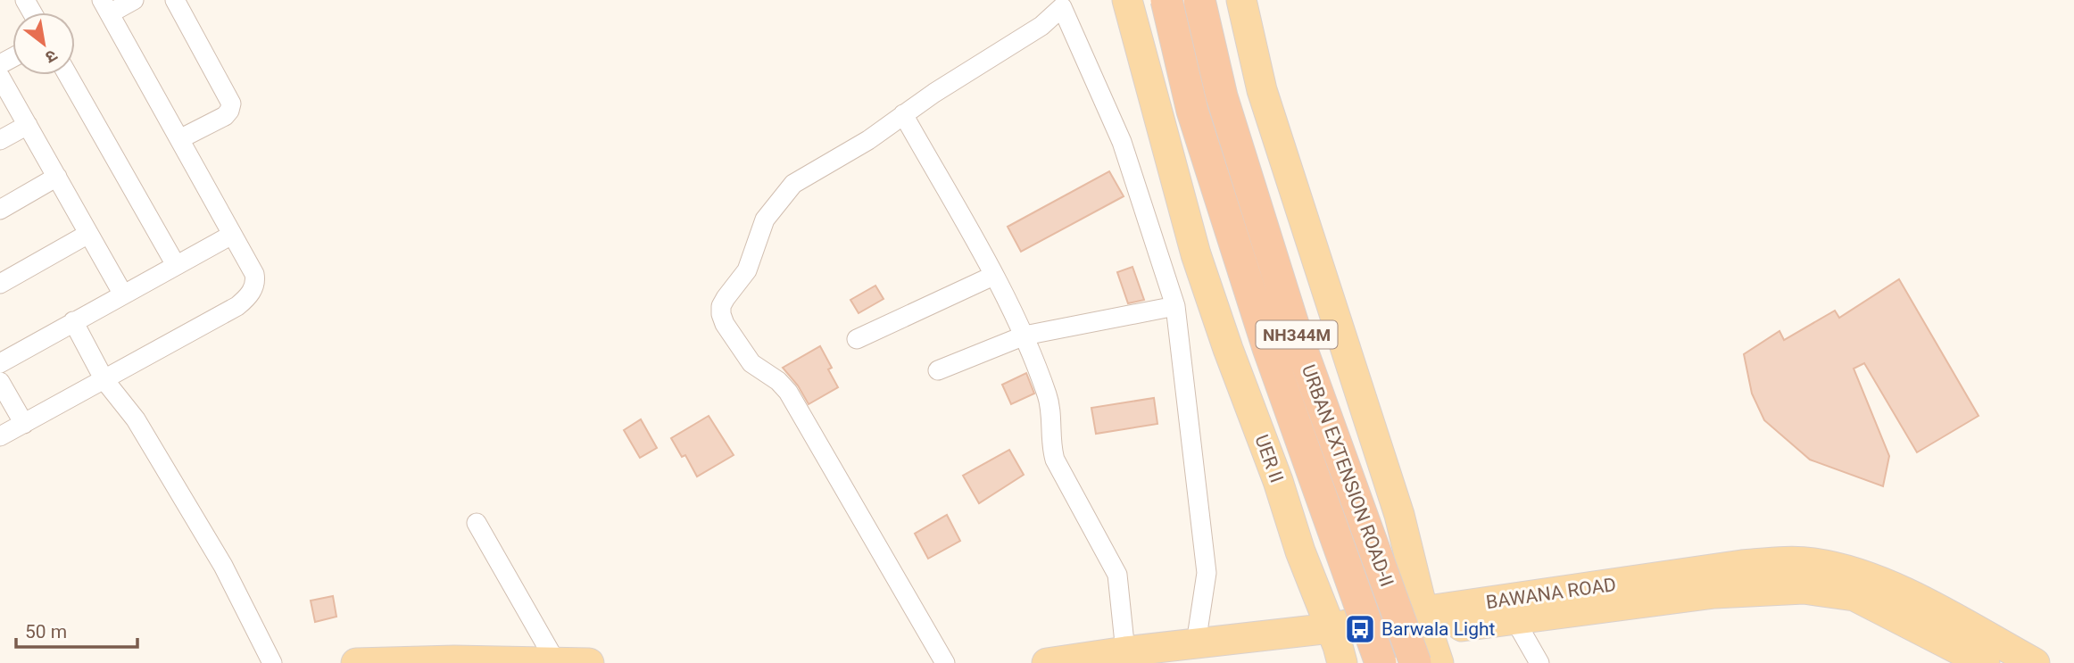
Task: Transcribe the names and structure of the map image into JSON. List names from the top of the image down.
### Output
{
  "streets": {
    "highway": ["NH344M", "URBAN EXTENSION ROAD-II"],
    "main road": ["UER II", "BAWANA ROAD"]
  },
  "crossings": [
    ["UER II", "BAWANA ROAD"]
  ],
  "places": {
    "bus stop": ["Barwala Light"]
  },
  "scale_bar": "50 m",
  "north": "bottom right"
}
